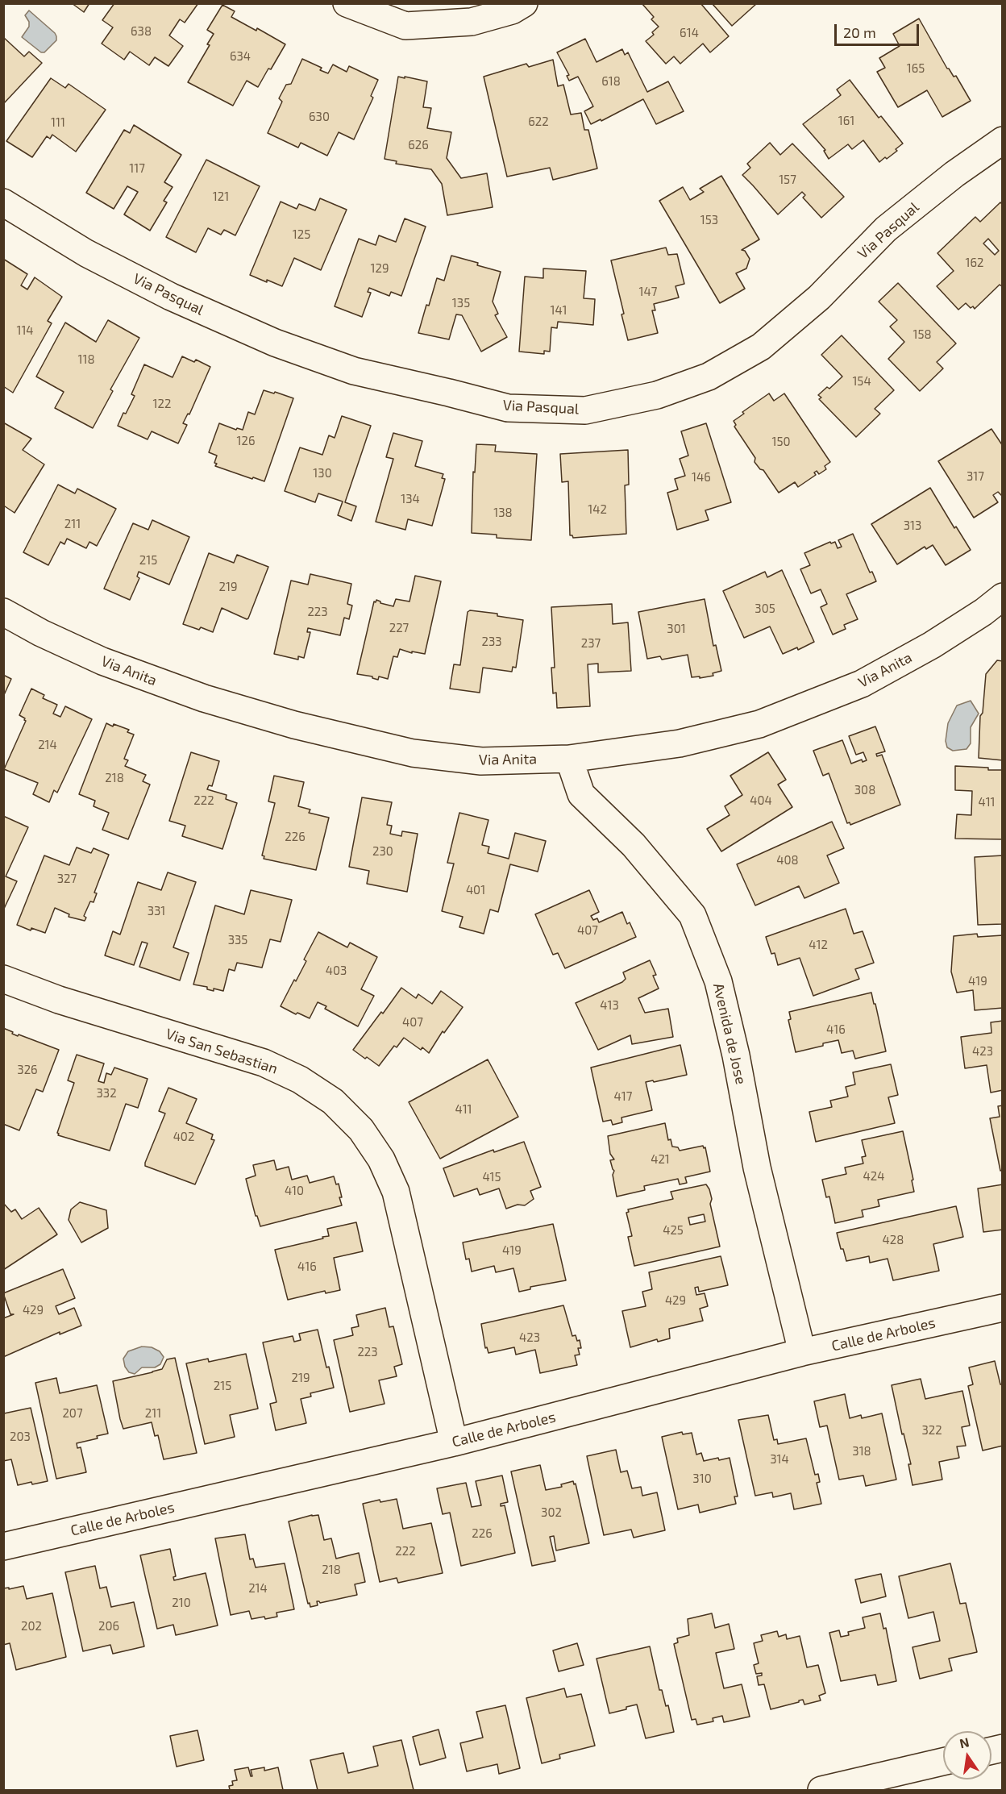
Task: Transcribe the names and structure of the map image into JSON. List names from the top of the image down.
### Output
{
  "streets": {
    "street": [
      "Via Pasqual",
      "Via Anita",
      "Avenida de Jose",
      "Via San Sebastian",
      "Calle de Arboles"
    ]
  },
  "crossings": [
    ["Via Anita", "Avenida de Jose"],
    ["Avenida de Jose", "Calle de Arboles"],
    ["Via San Sebastian", "Calle de Arboles"]
  ],
  "house_numbers": [
    "638",
    "614",
    "634",
    "165",
    "618",
    "630",
    "161",
    "622",
    "111",
    "626",
    "117",
    "157",
    "121",
    "153",
    "125",
    "162",
    "129",
    "147",
    "135",
    "141",
    "114",
    "158",
    "118",
    "154",
    "122",
    "126",
    "150",
    "130",
    "317",
    "146",
    "134",
    "142",
    "138",
    "211",
    "313",
    "215",
    "219",
    "305",
    "223",
    "227",
    "301",
    "233",
    "237",
    "214",
    "218",
    "308",
    "222",
    "404",
    "411",
    "226",
    "230",
    "408",
    "327",
    "401",
    "331",
    "407",
    "335",
    "412",
    "403",
    "419",
    "413",
    "407",
    "416",
    "423",
    "326",
    "332",
    "417",
    "411",
    "402",
    "421",
    "424",
    "415",
    "410",
    "425",
    "428",
    "419",
    "416",
    "429",
    "429",
    "423",
    "223",
    "219",
    "215",
    "207",
    "211",
    "322",
    "203",
    "318",
    "314",
    "310",
    "302",
    "226",
    "222",
    "218",
    "214",
    "210",
    "202",
    "206"
  ],
  "scale_bar": "20 m",
  "north": "top"
}
